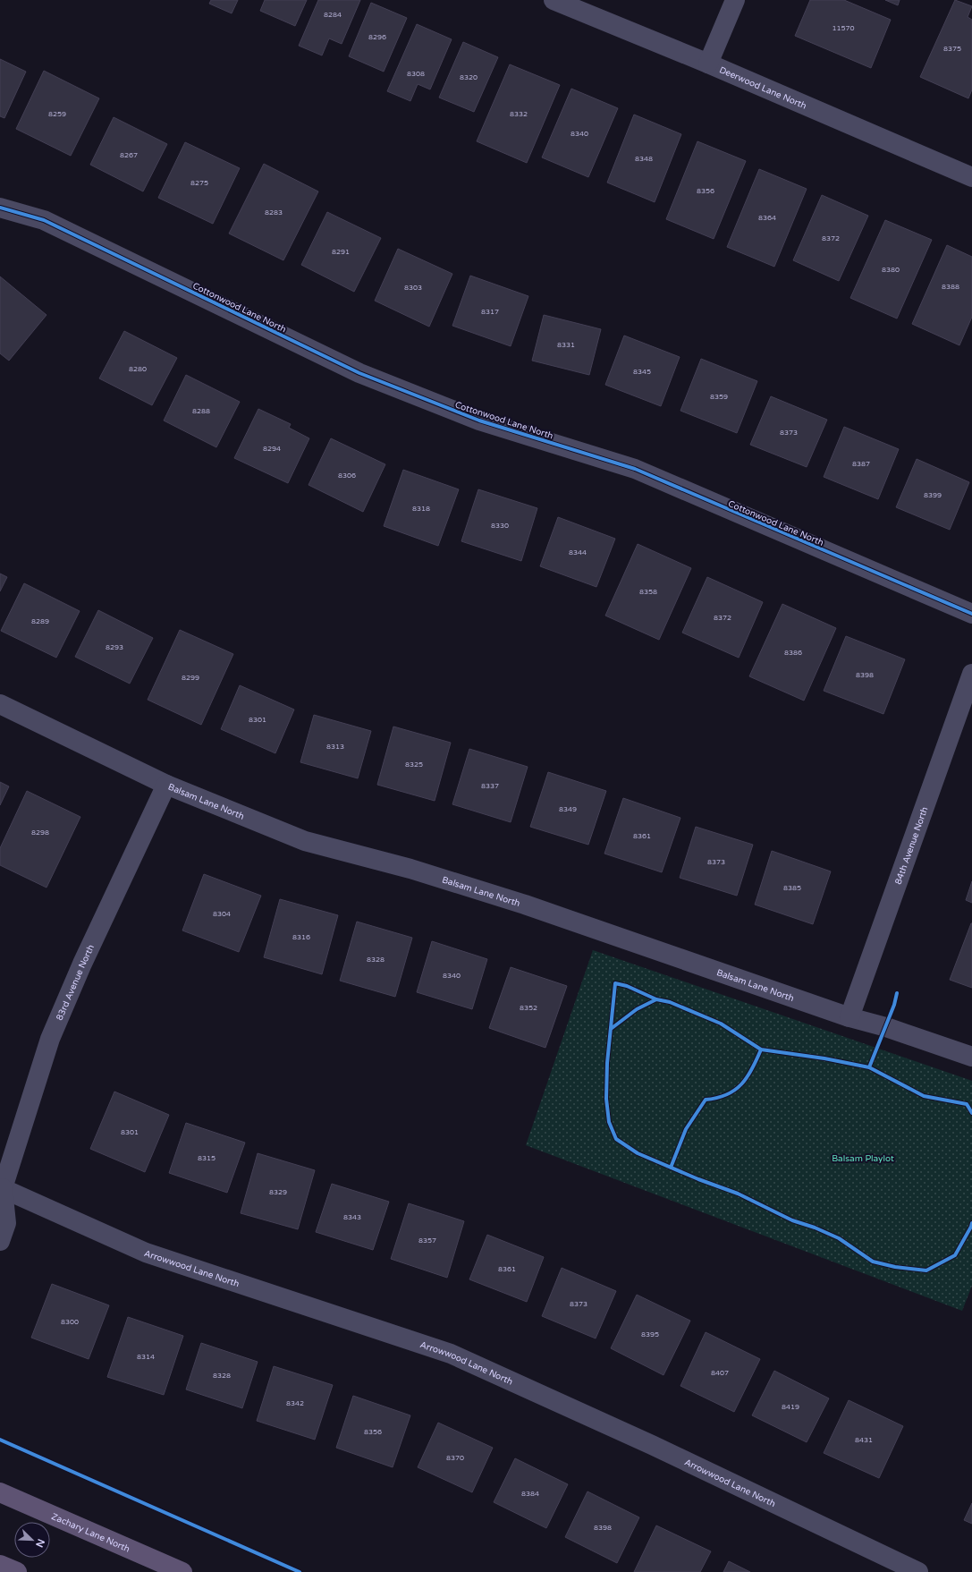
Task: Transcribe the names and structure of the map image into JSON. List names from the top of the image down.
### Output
{
  "streets": {
    "main road": ["Zachary Lane North"],
    "street": [
      "Deerwood Lane North",
      "Cottonwood Lane North",
      "Balsam Lane North",
      "84th Avenue North",
      "83rd Avenue North",
      "Arrowwood Lane North"
    ]
  },
  "crossings": [
    ["Balsam Lane North", "84th Avenue North"],
    ["Balsam Lane North", "83rd Avenue North"],
    ["83rd Avenue North", "Arrowwood Lane North"]
  ],
  "parks": ["Balsam Playlot"],
  "house_numbers": [
    "8284",
    "11570",
    "8296",
    "8375",
    "8308",
    "8320",
    "8259",
    "8332",
    "8340",
    "8267",
    "8348",
    "8275",
    "8356",
    "8283",
    "8364",
    "8372",
    "8291",
    "8380",
    "8388",
    "8303",
    "8317",
    "8331",
    "8280",
    "8345",
    "8359",
    "8288",
    "8373",
    "8294",
    "8387",
    "8306",
    "8399",
    "8318",
    "8330",
    "8344",
    "8358",
    "8372",
    "8289",
    "8293",
    "8386",
    "8398",
    "8299",
    "8301",
    "8313",
    "8325",
    "8337",
    "8349",
    "8298",
    "8361",
    "8373",
    "8385",
    "8304",
    "8316",
    "8328",
    "8340",
    "8352",
    "8301",
    "8315",
    "8329",
    "8343",
    "8357",
    "8361",
    "8373",
    "8300",
    "8395",
    "8314",
    "8407",
    "8328",
    "8342",
    "8419",
    "8356",
    "8431",
    "8370",
    "8384",
    "8398"
  ],
  "north": "bottom right"
}
